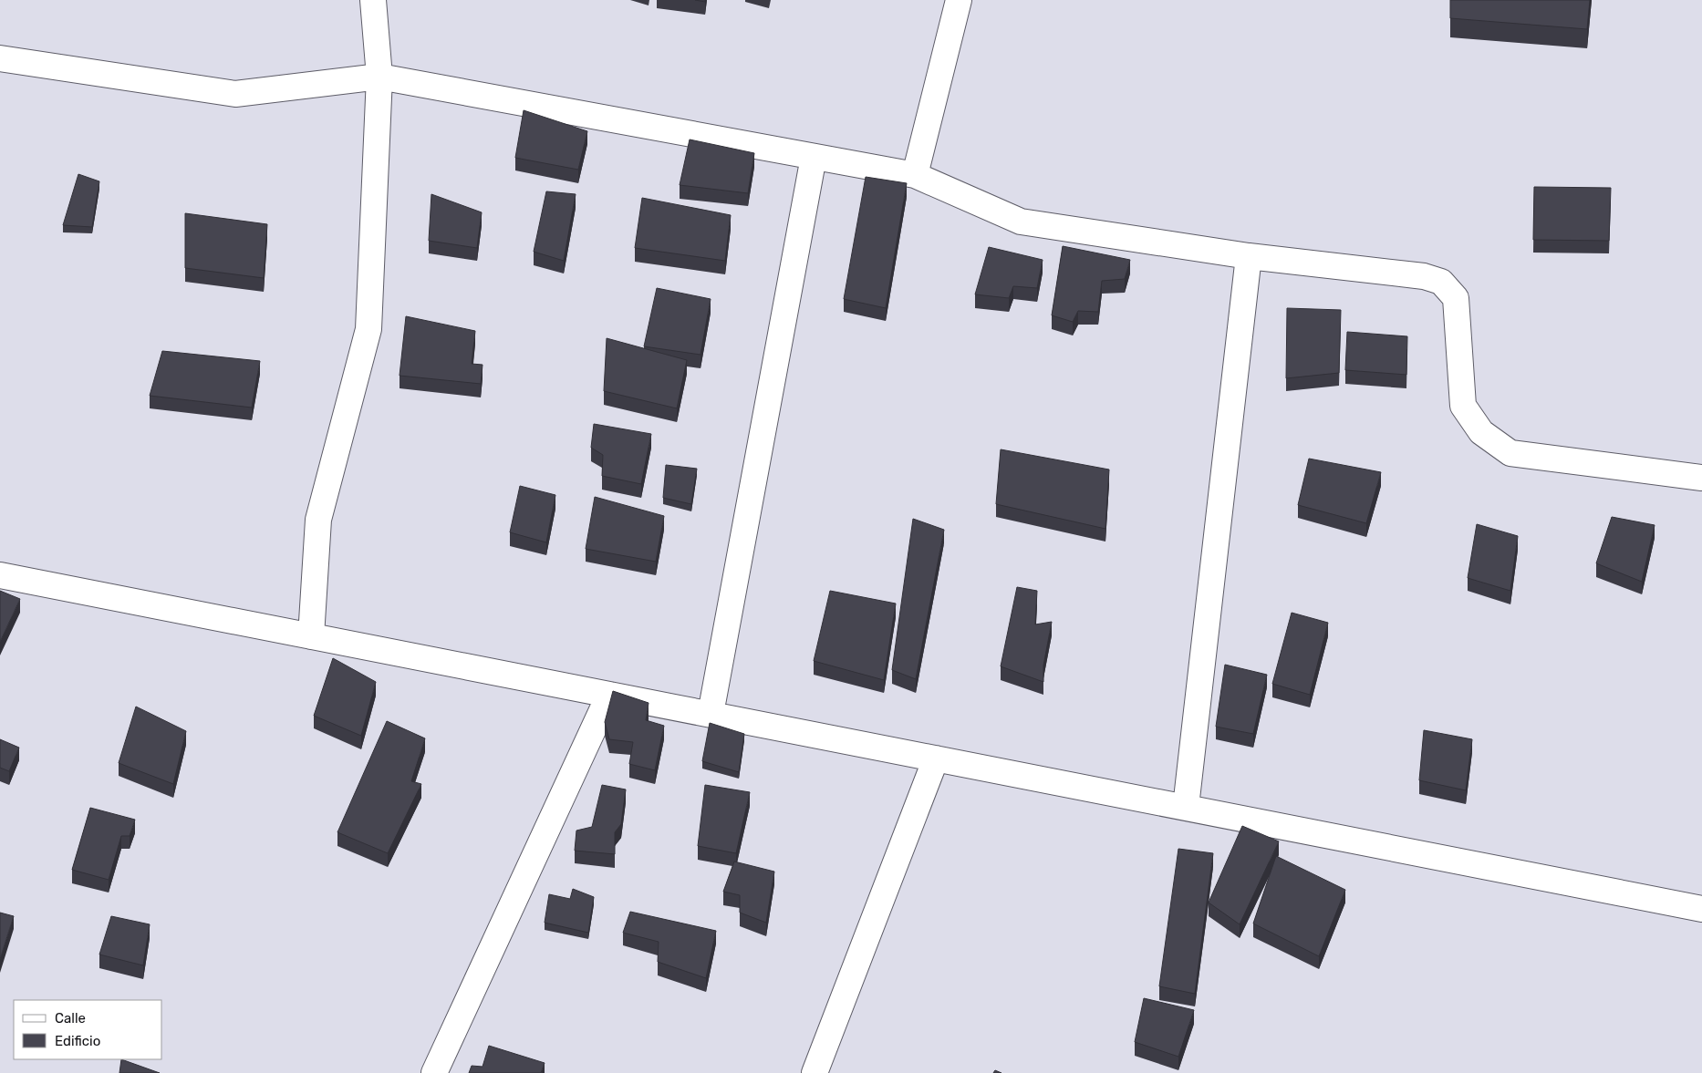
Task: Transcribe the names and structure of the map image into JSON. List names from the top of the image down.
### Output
{
  "legend": ["Calle", "Edificio"]
}
